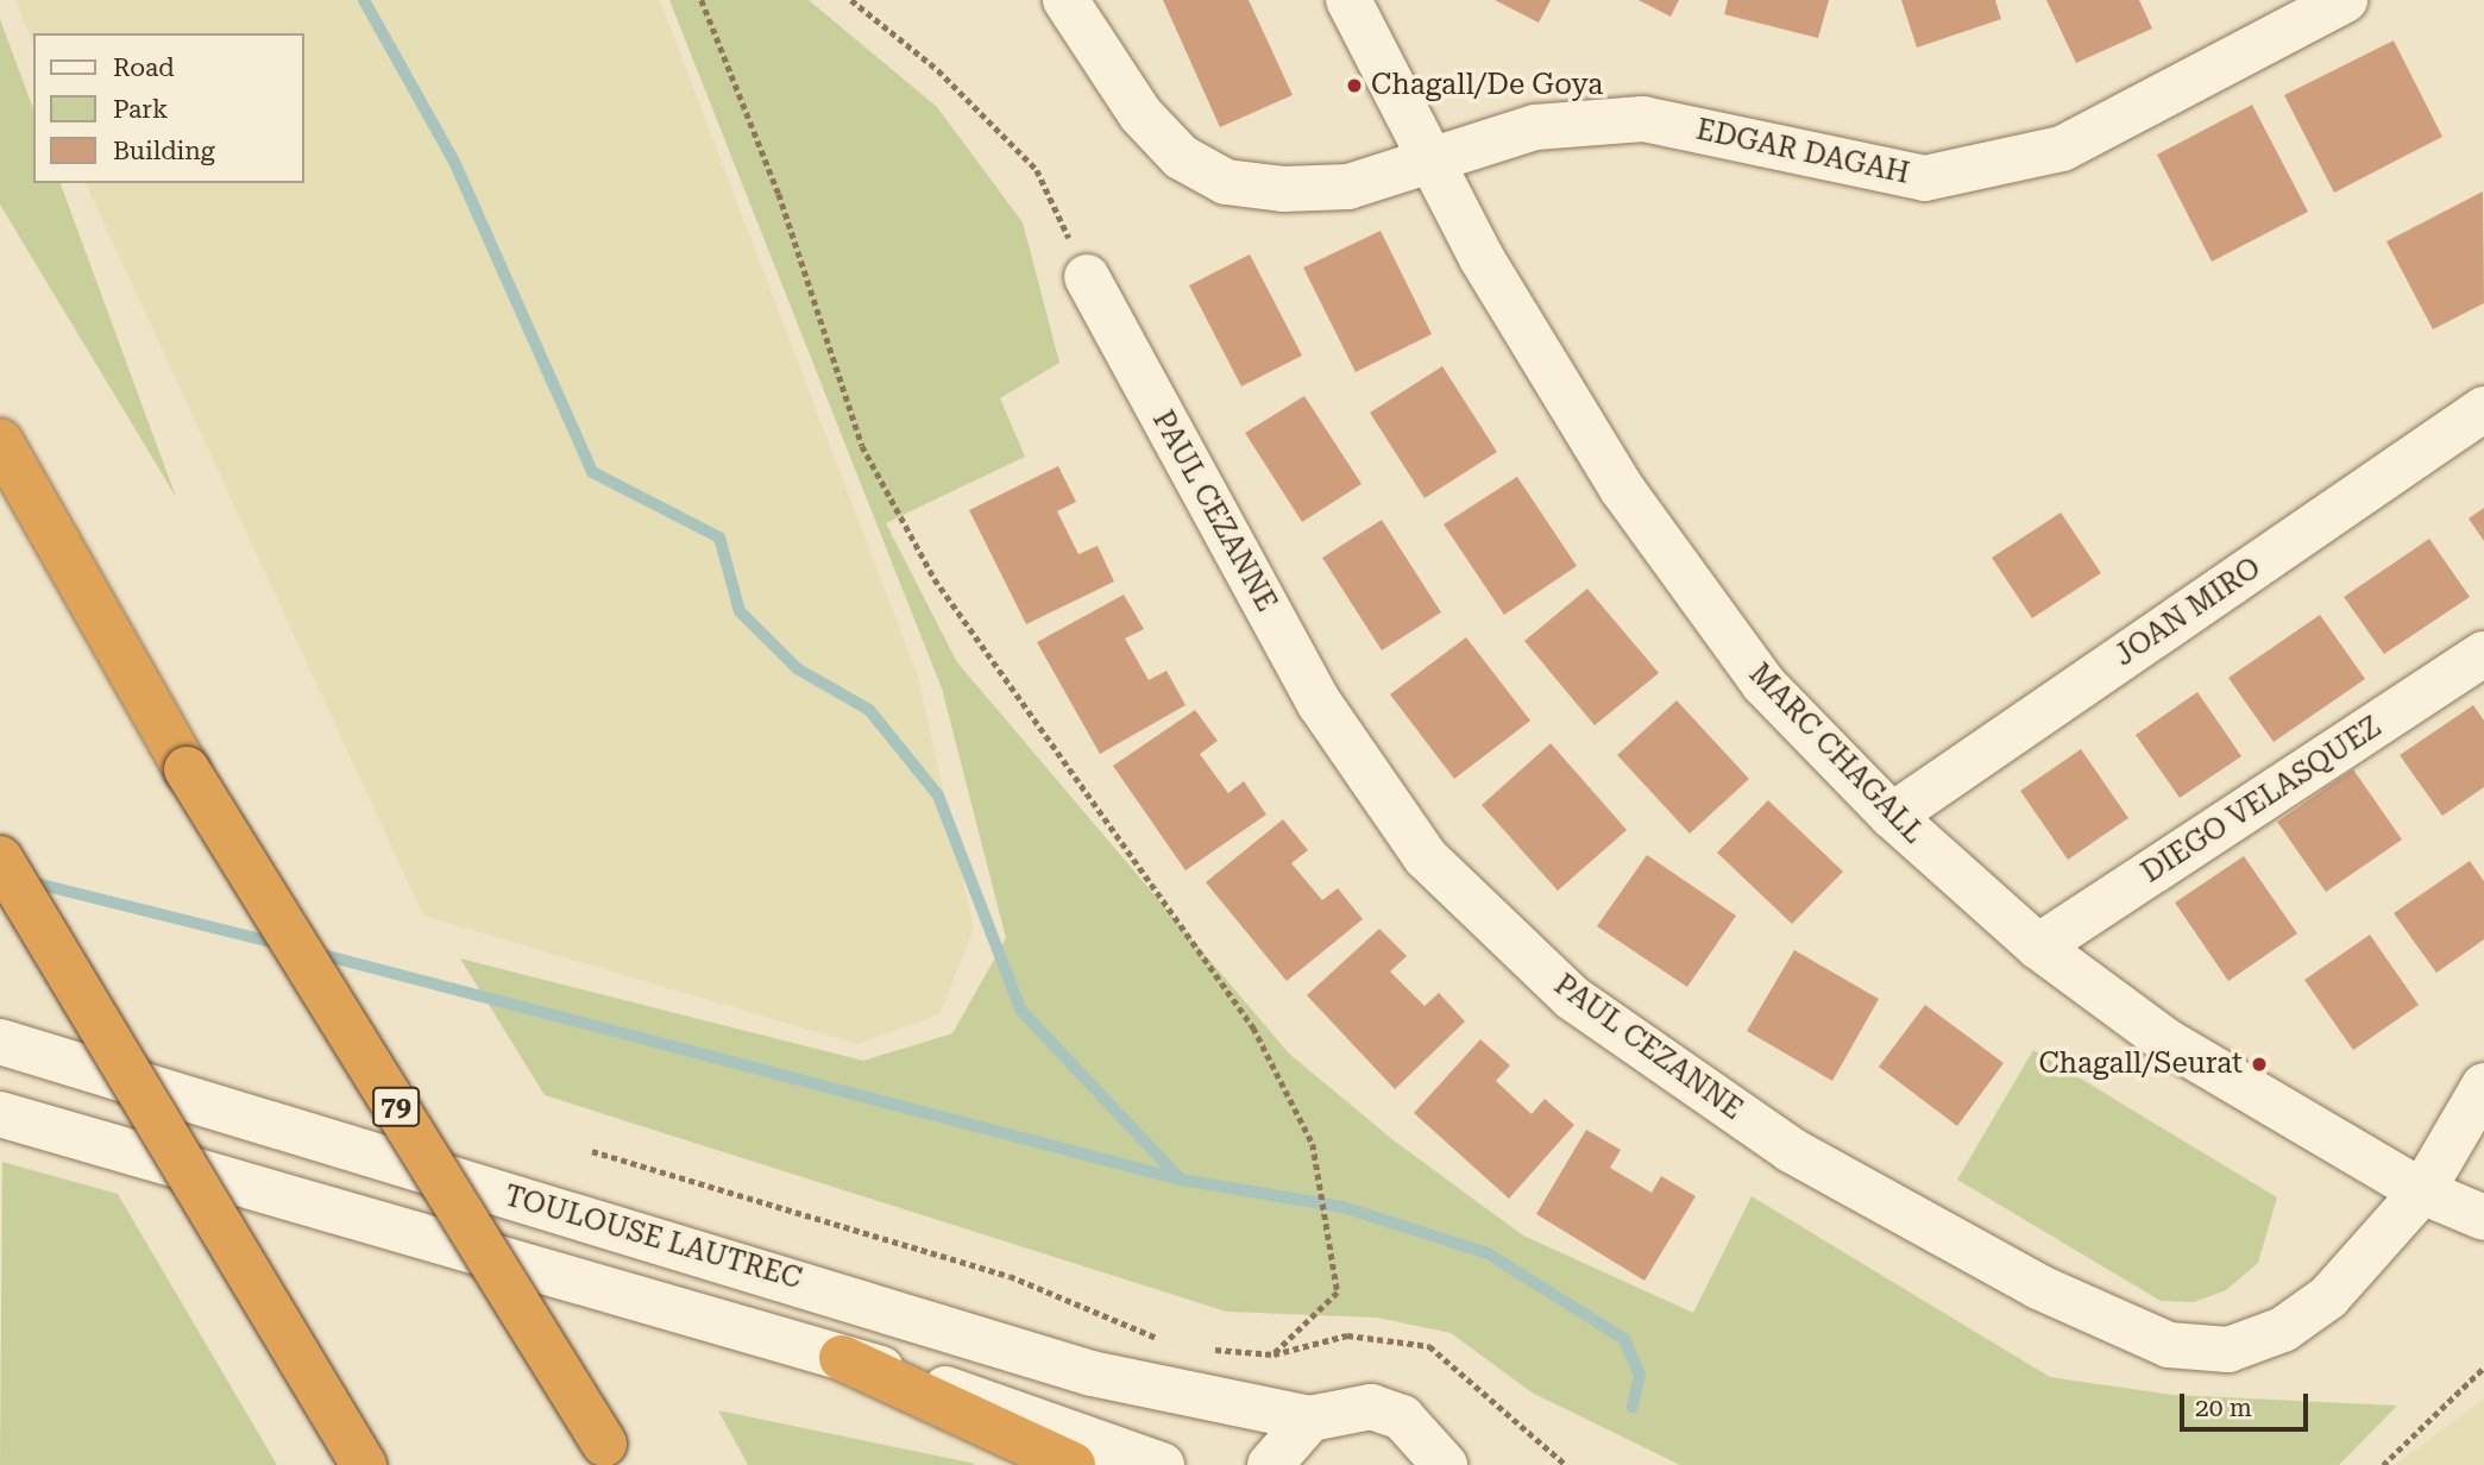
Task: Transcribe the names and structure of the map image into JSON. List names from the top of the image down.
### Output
{
  "streets": {
    "highway": ["79"],
    "street": [
      "EDGAR DAGAH",
      "PAUL CEZANNE",
      "JOAN MIRO",
      "MARC CHAGALL",
      "DIEGO VELASQUEZ",
      "TOULOUSE LAUTREC"
    ]
  },
  "crossings": [
    ["EDGAR DAGAH", "MARC CHAGALL"],
    ["PAUL CEZANNE", "MARC CHAGALL"],
    ["JOAN MIRO", "MARC CHAGALL"],
    ["MARC CHAGALL", "DIEGO VELASQUEZ"]
  ],
  "places": ["Chagall/De Goya", "Chagall/Seurat"],
  "legend": ["Road", "Park", "Building"],
  "scale_bar": "20 m"
}
